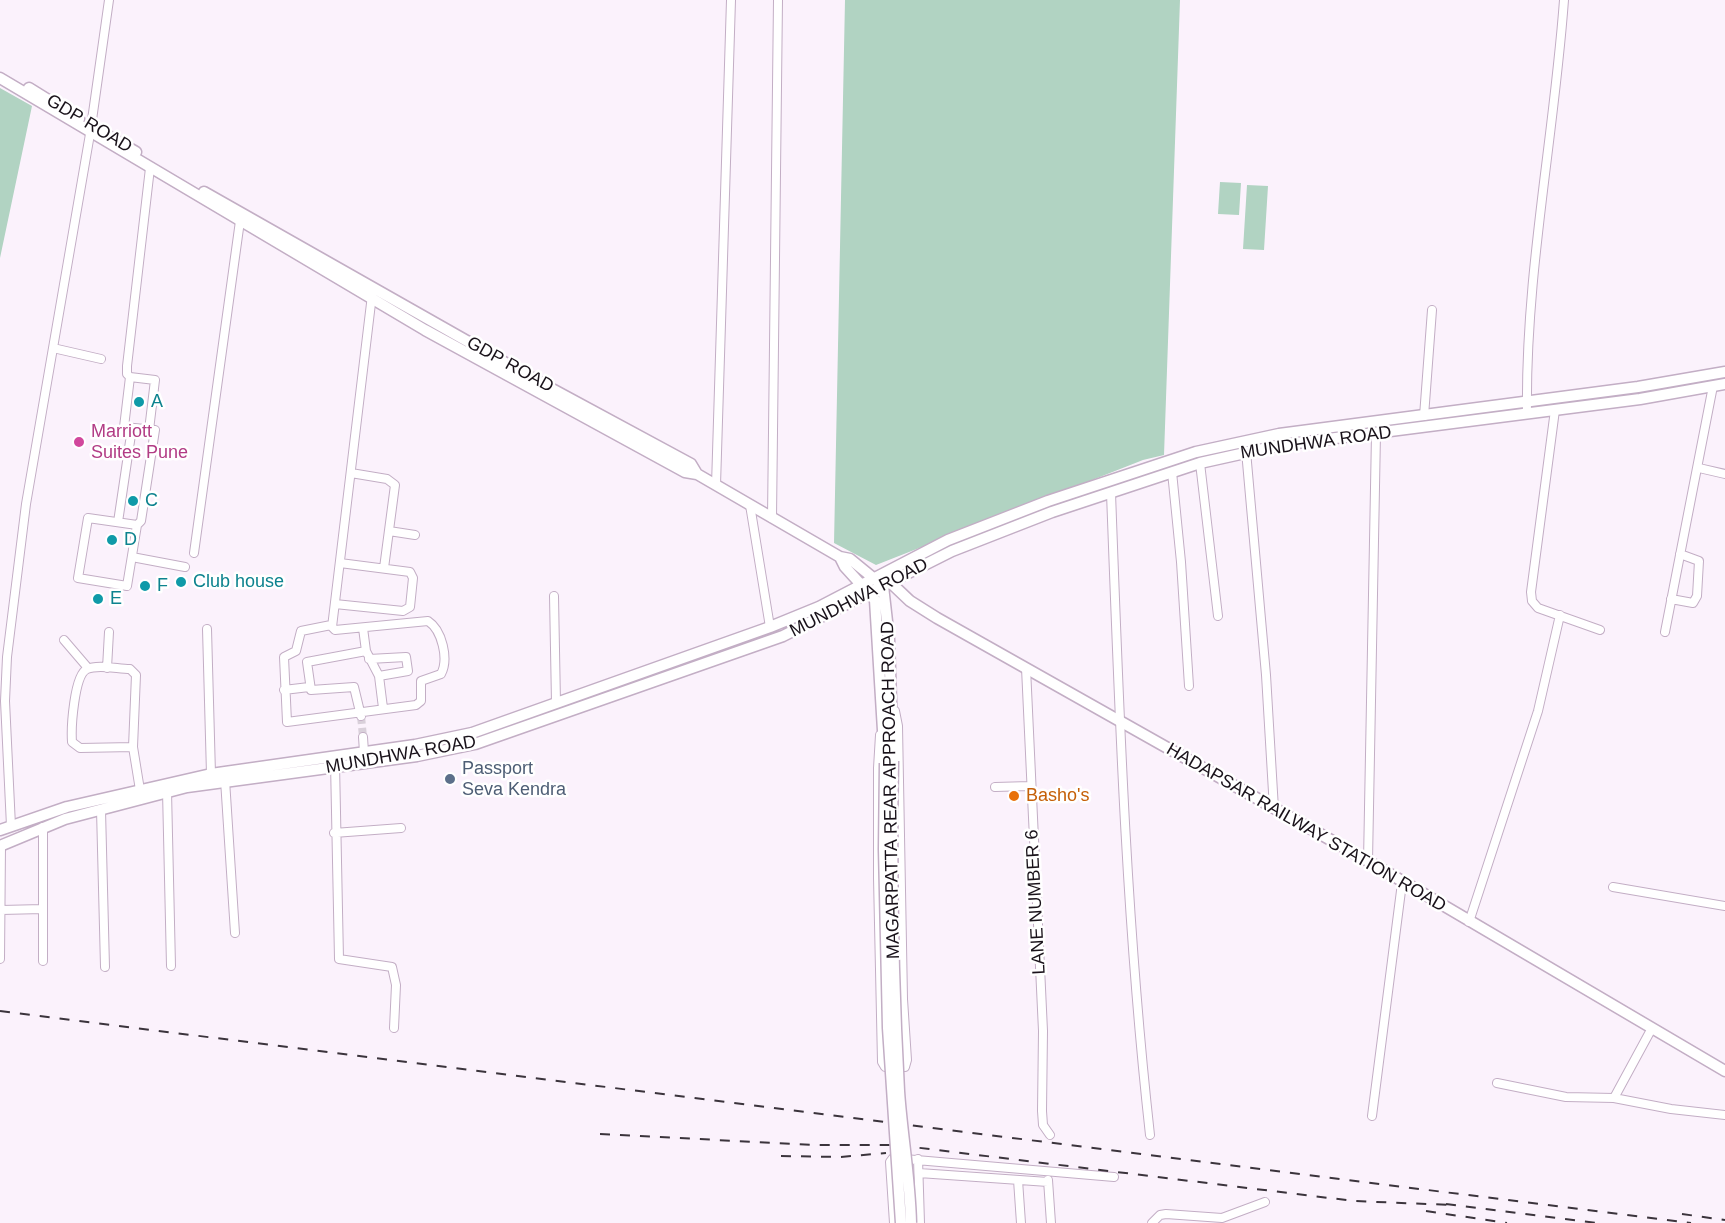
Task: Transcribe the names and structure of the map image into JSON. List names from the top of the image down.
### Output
{
  "streets": {
    "main road": [
      "GDP ROAD",
      "MUNDHWA ROAD",
      "MAGARPATTA REAR APPROACH ROAD",
      "HADAPSAR RAILWAY STATION ROAD"
    ],
    "street": ["LANE NUMBER 6"]
  },
  "crossings": [
    ["GDP ROAD", "MAGARPATTA REAR APPROACH ROAD"],
    ["MUNDHWA ROAD", "MAGARPATTA REAR APPROACH ROAD"],
    ["MUNDHWA ROAD", "HADAPSAR RAILWAY STATION ROAD"],
    ["MAGARPATTA REAR APPROACH ROAD", "HADAPSAR RAILWAY STATION ROAD"],
    ["HADAPSAR RAILWAY STATION ROAD", "LANE NUMBER 6"]
  ],
  "places": [
    "A",
    "Marriott Suites Pune",
    "C",
    "D",
    "Club house",
    "F",
    "E",
    "Passport Seva Kendra",
    "Basho's"
  ]
}
